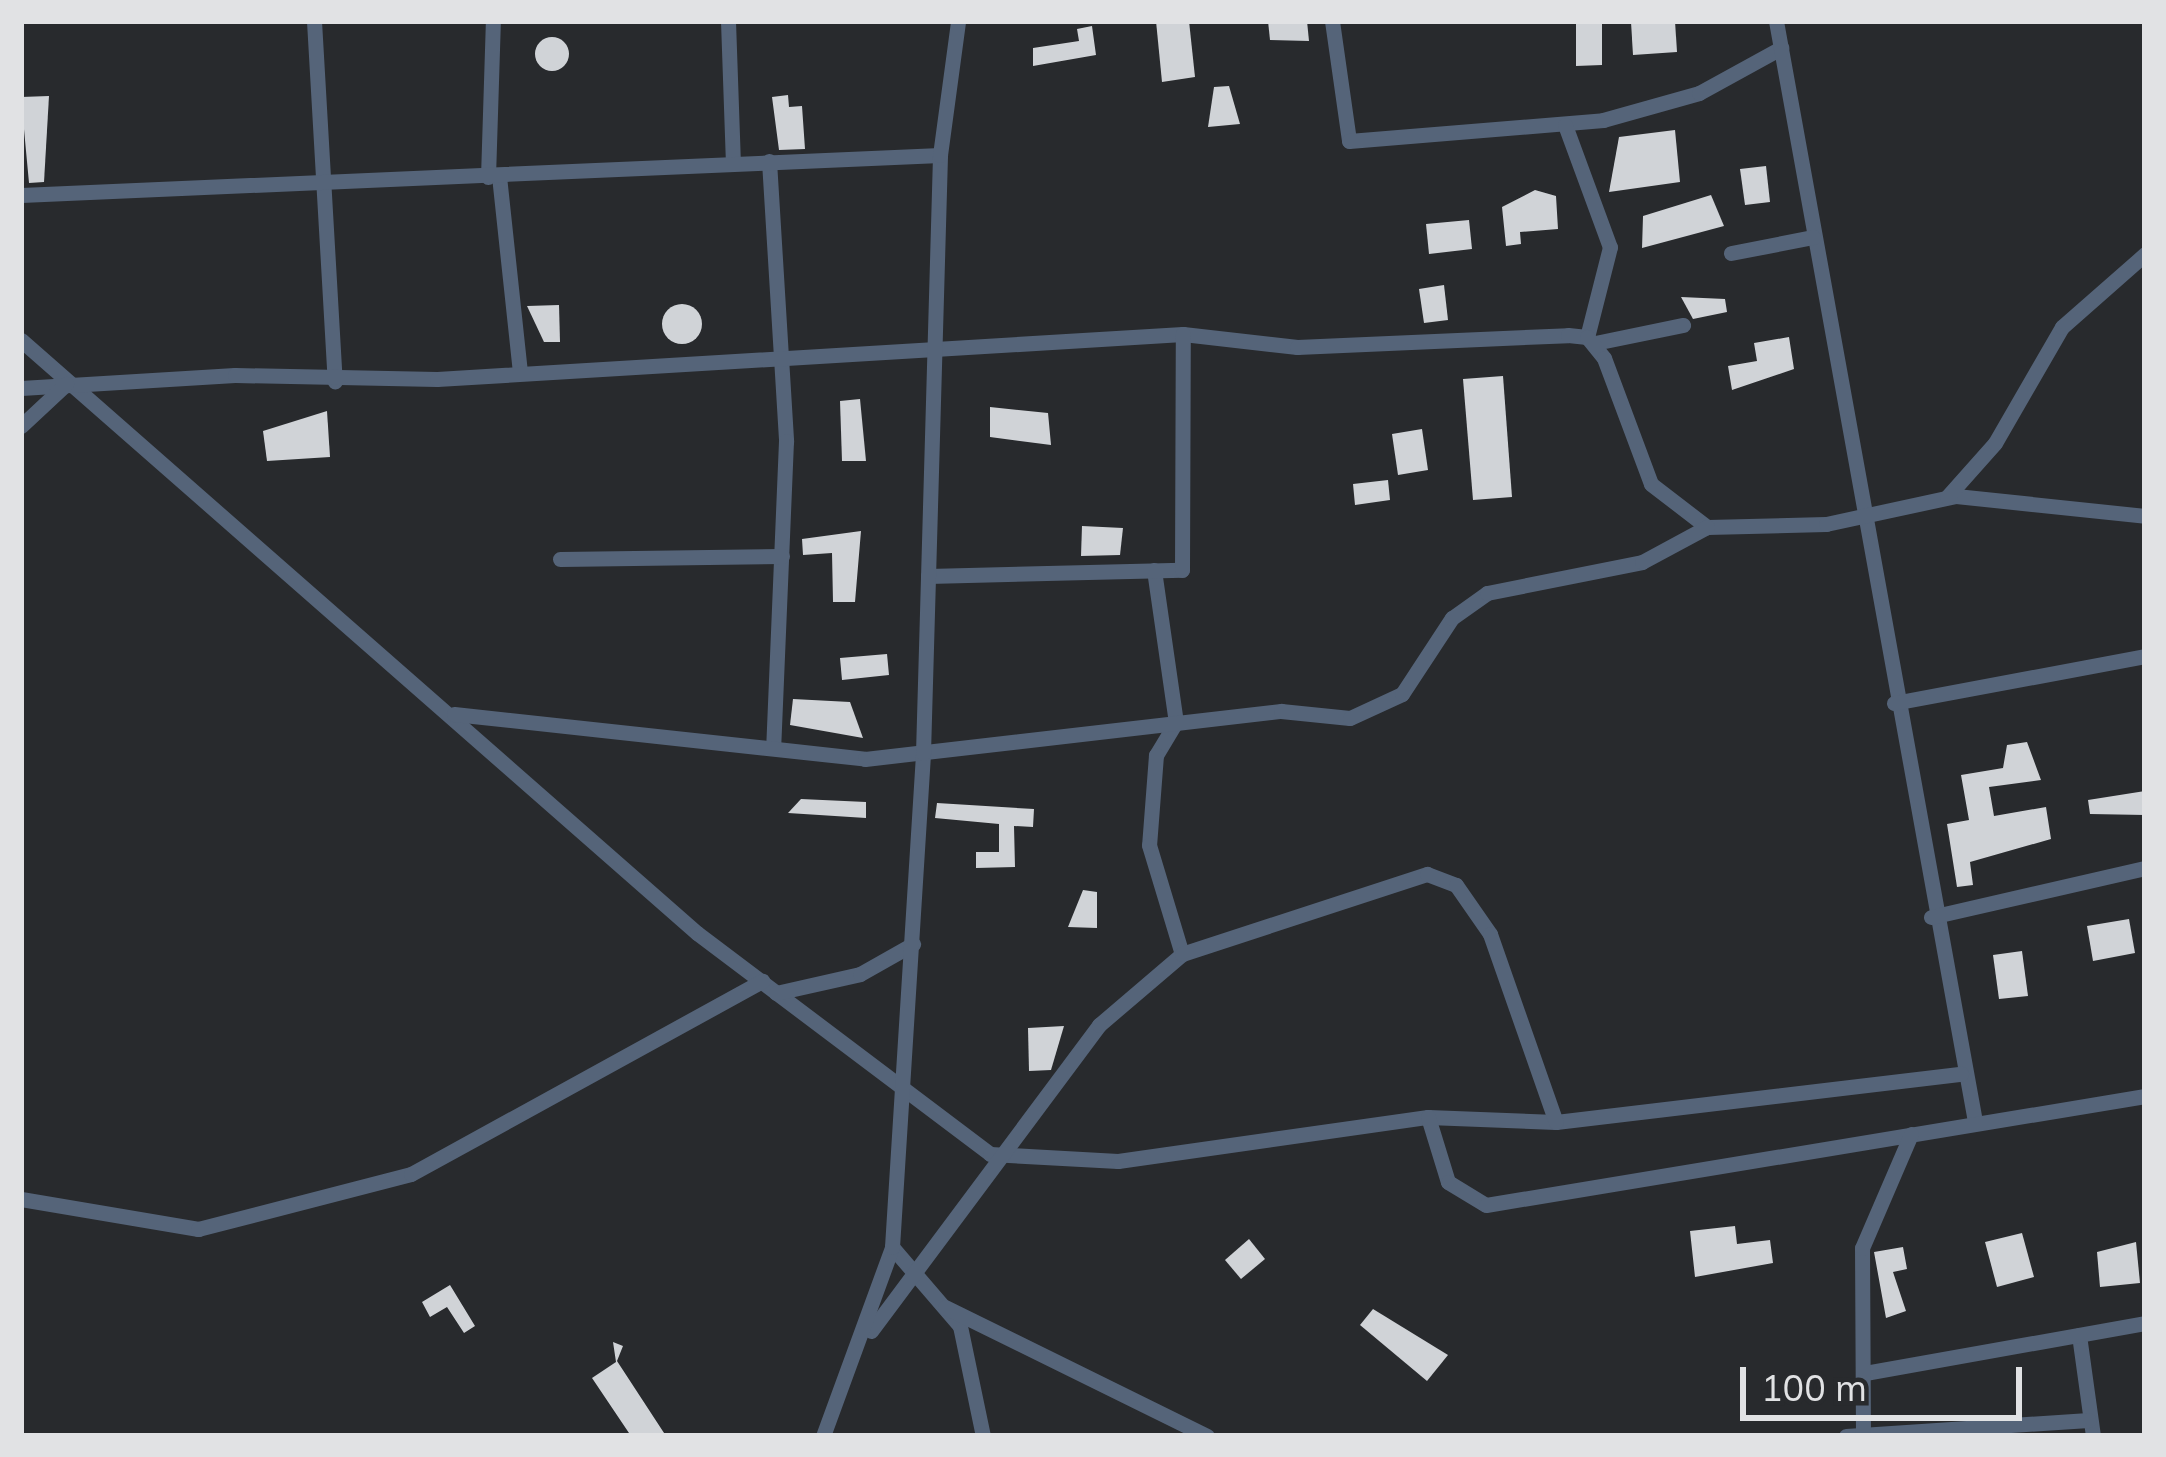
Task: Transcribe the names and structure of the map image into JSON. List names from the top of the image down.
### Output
{
  "scale_bar": "100 m"
}
